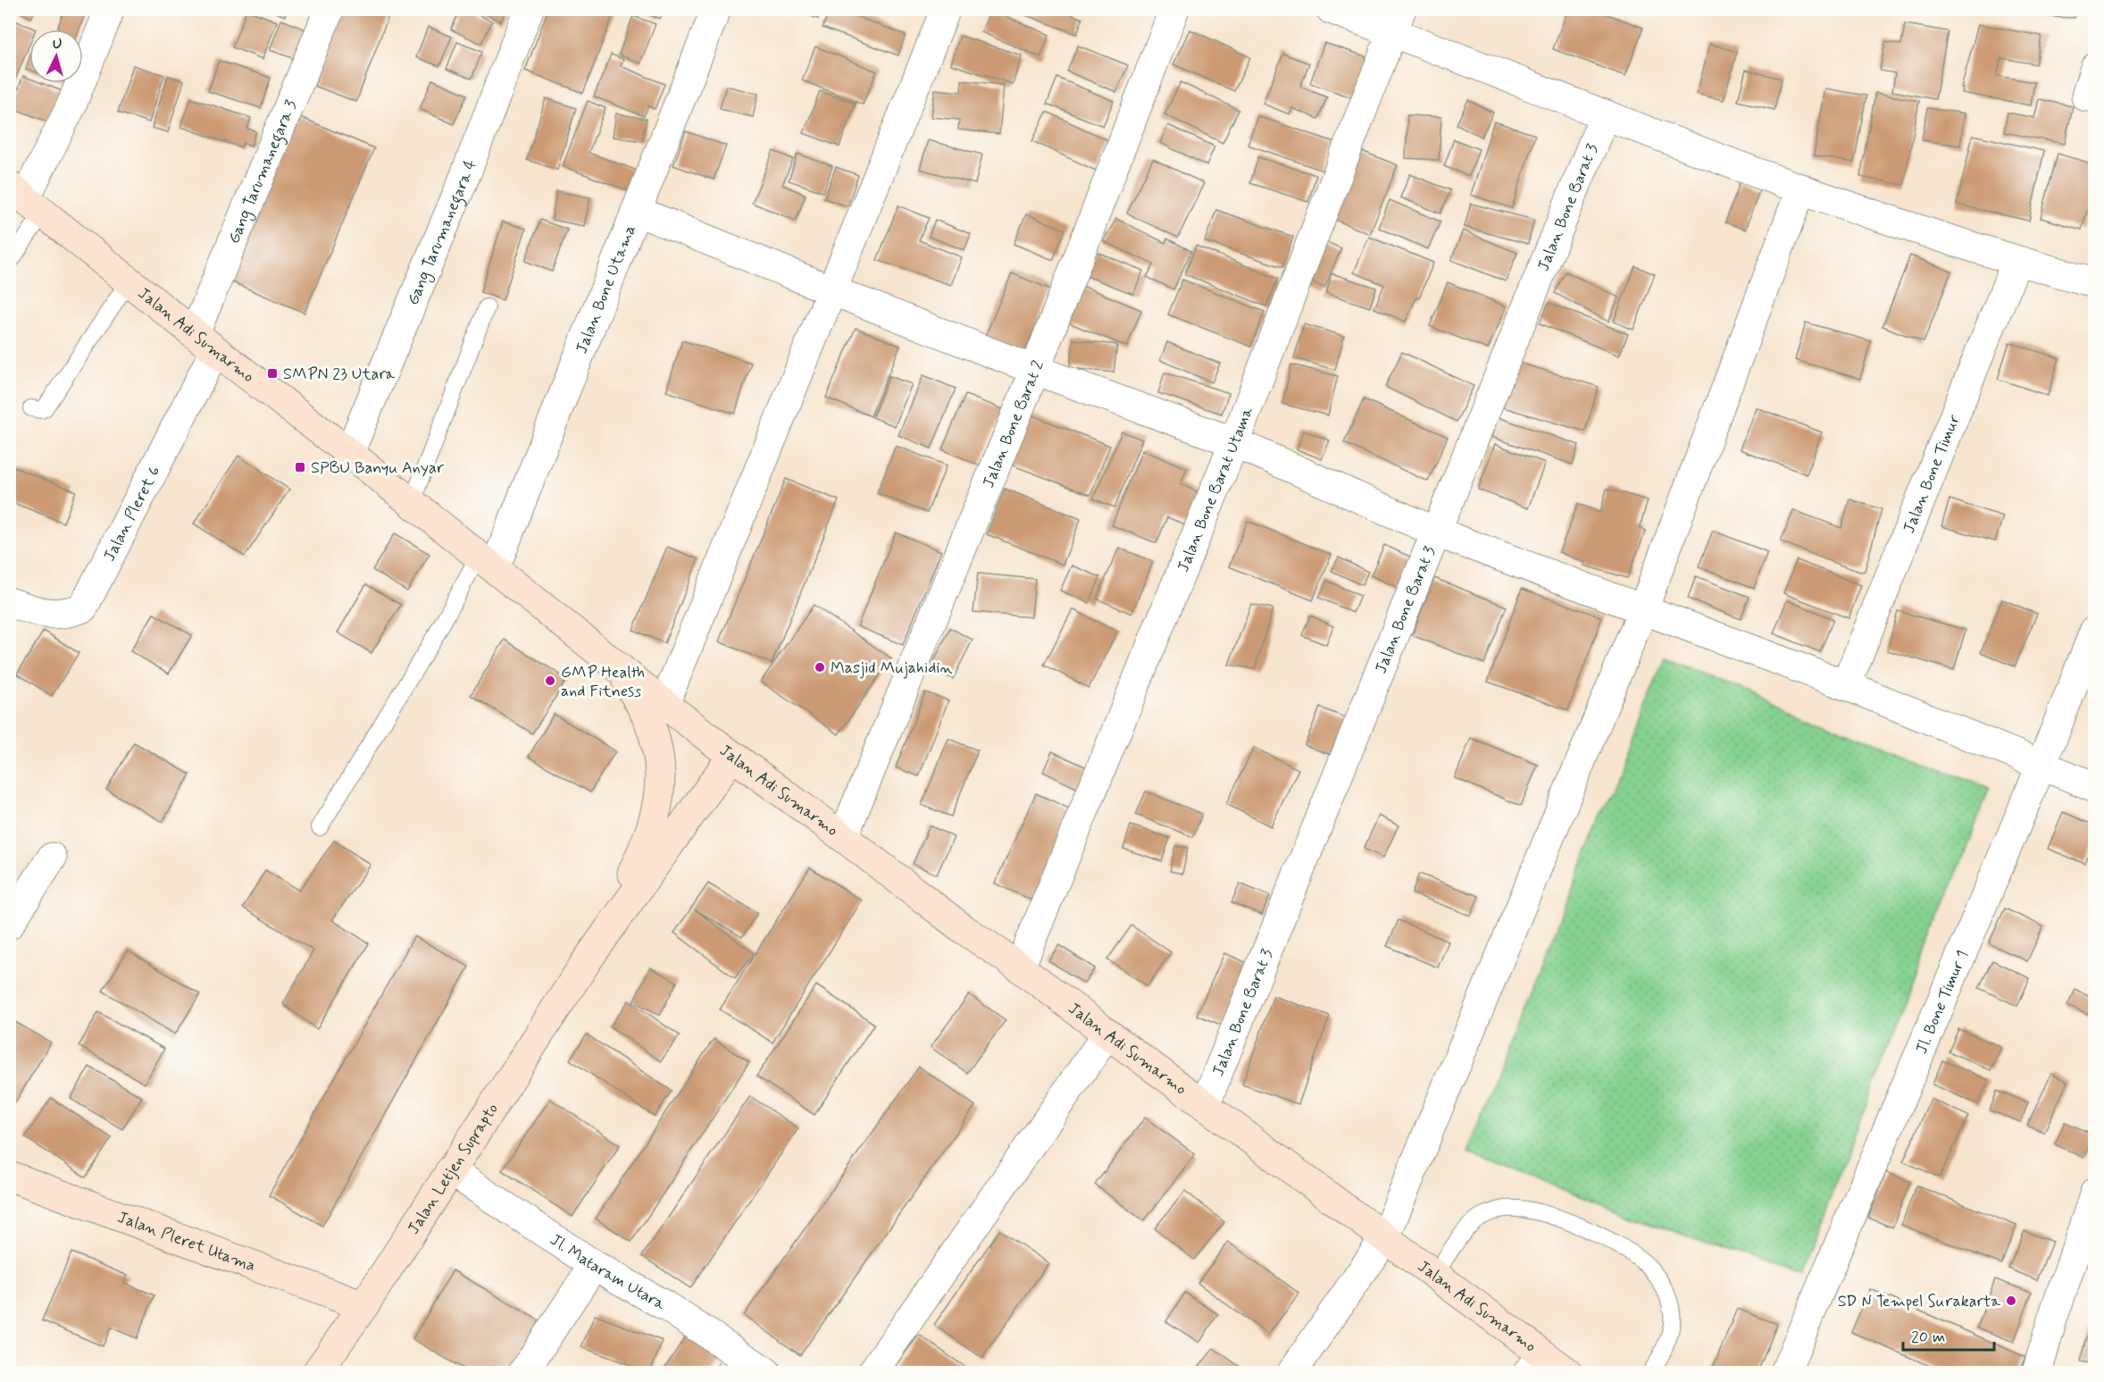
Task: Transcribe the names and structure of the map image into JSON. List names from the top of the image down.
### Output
{
  "streets": {
    "main road": ["Jalan Adi Sumarmo", "Jalan Letjen Suprapto", "Jalan Pleret Utama"],
    "street": [
      "Gang Tarumanegara 3",
      "Jalan Bone Barat 3",
      "Gang Tarumanegara 4",
      "Jalan Bone Utama",
      "Jalan Bone Barat 2",
      "Jalan Bone Timur",
      "Jalan Bone Barat Utama",
      "Jalan Pleret 6",
      "Jl. Bone Timur 1",
      "Jl. Mataram Utara"
    ]
  },
  "crossings": [
    ["Gang Tarumanegara 3", "Jalan Adi Sumarmo"],
    ["Gang Tarumanegara 3", "Jalan Pleret 6"],
    ["Jalan Bone Barat 3", "Jalan Adi Sumarmo"],
    ["Gang Tarumanegara 4", "Jalan Adi Sumarmo"],
    ["Jalan Bone Utama", "Jalan Adi Sumarmo"],
    ["Jalan Adi Sumarmo", "Jalan Bone Barat 2"],
    ["Jalan Adi Sumarmo", "Jalan Bone Barat Utama"],
    ["Jalan Adi Sumarmo", "Jalan Pleret 6"],
    ["Jalan Letjen Suprapto", "Jalan Pleret Utama"],
    ["Jalan Letjen Suprapto", "Jl. Mataram Utara"]
  ],
  "places": {
    "transit": ["SMPN 23 Utara", "SPBU Banyu Anyar"],
    "other": ["Masjid Mujahidin", "GMP Health and Fitness", "SD N Tempel Surakarta"]
  },
  "scale_bar": "20 m",
  "north": "top"
}
